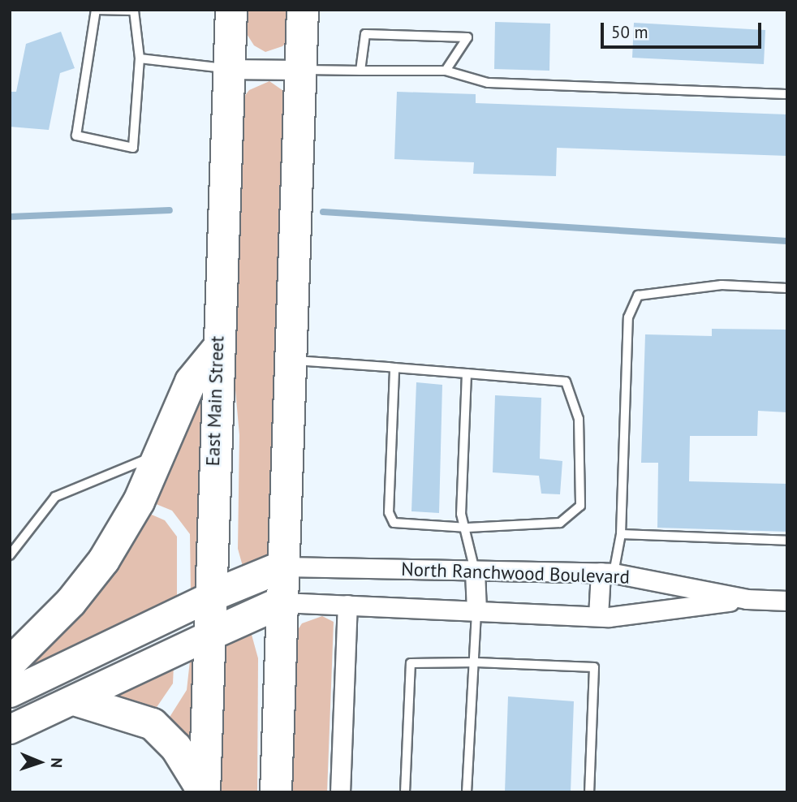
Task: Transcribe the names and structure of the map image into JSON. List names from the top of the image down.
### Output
{
  "streets": {
    "highway": ["East Main Street"],
    "street": ["North Ranchwood Boulevard"]
  },
  "scale_bar": "50 m",
  "north": "right"
}
